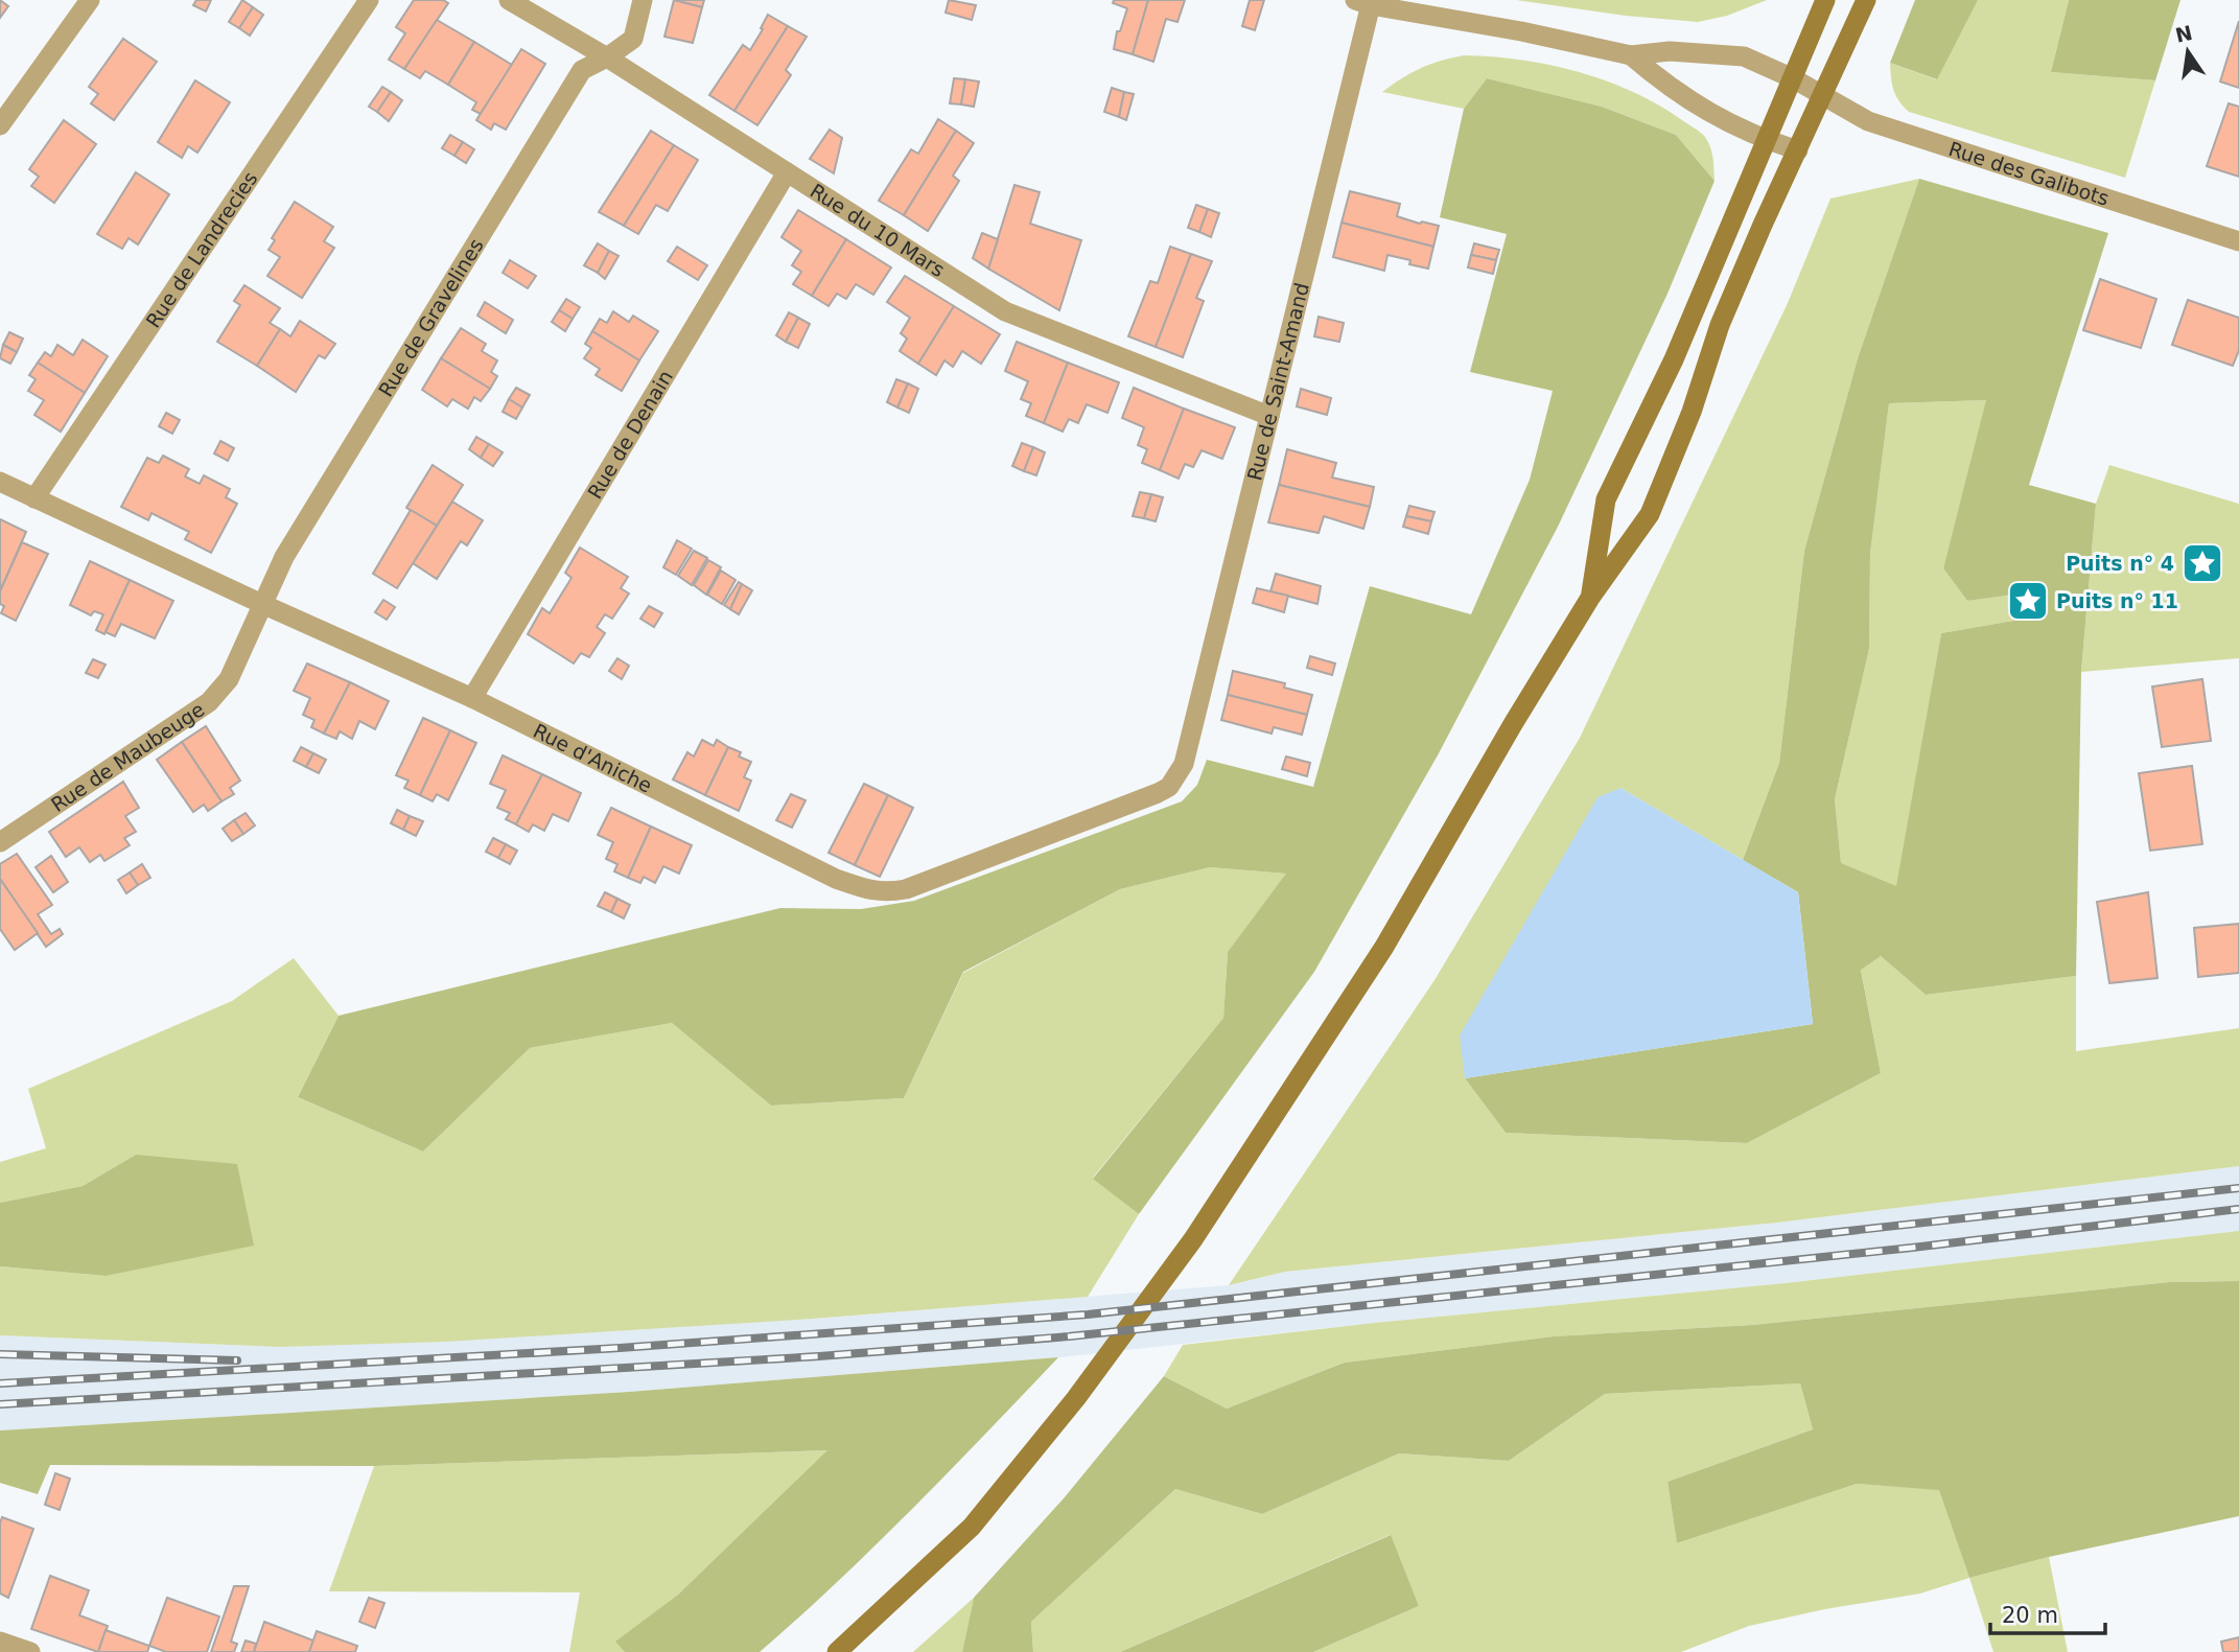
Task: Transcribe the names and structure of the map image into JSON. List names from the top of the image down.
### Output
{
  "streets": {
    "street": [
      "Rue des Galibots",
      "Rue du 10 Mars",
      "Rue de Landrecies",
      "Rue de Gravelines",
      "Rue de Saint-Amand",
      "Rue de Denain",
      "Rue de Maubeuge",
      "Rue d'Aniche"
    ]
  },
  "crossings": [
    ["Rue du 10 Mars", "Rue de Gravelines"],
    ["Rue du 10 Mars", "Rue de Saint-Amand"],
    ["Rue du 10 Mars", "Rue de Denain"],
    ["Rue de Landrecies", "Rue d'Aniche"],
    ["Rue de Gravelines", "Rue de Maubeuge"],
    ["Rue de Gravelines", "Rue d'Aniche"],
    ["Rue de Saint-Amand", "Rue d'Aniche"],
    ["Rue de Denain", "Rue d'Aniche"]
  ],
  "places": {
    "place": ["Puits n° 4", "Puits n° 11"]
  },
  "scale_bar": "20 m",
  "north": "top"
}
